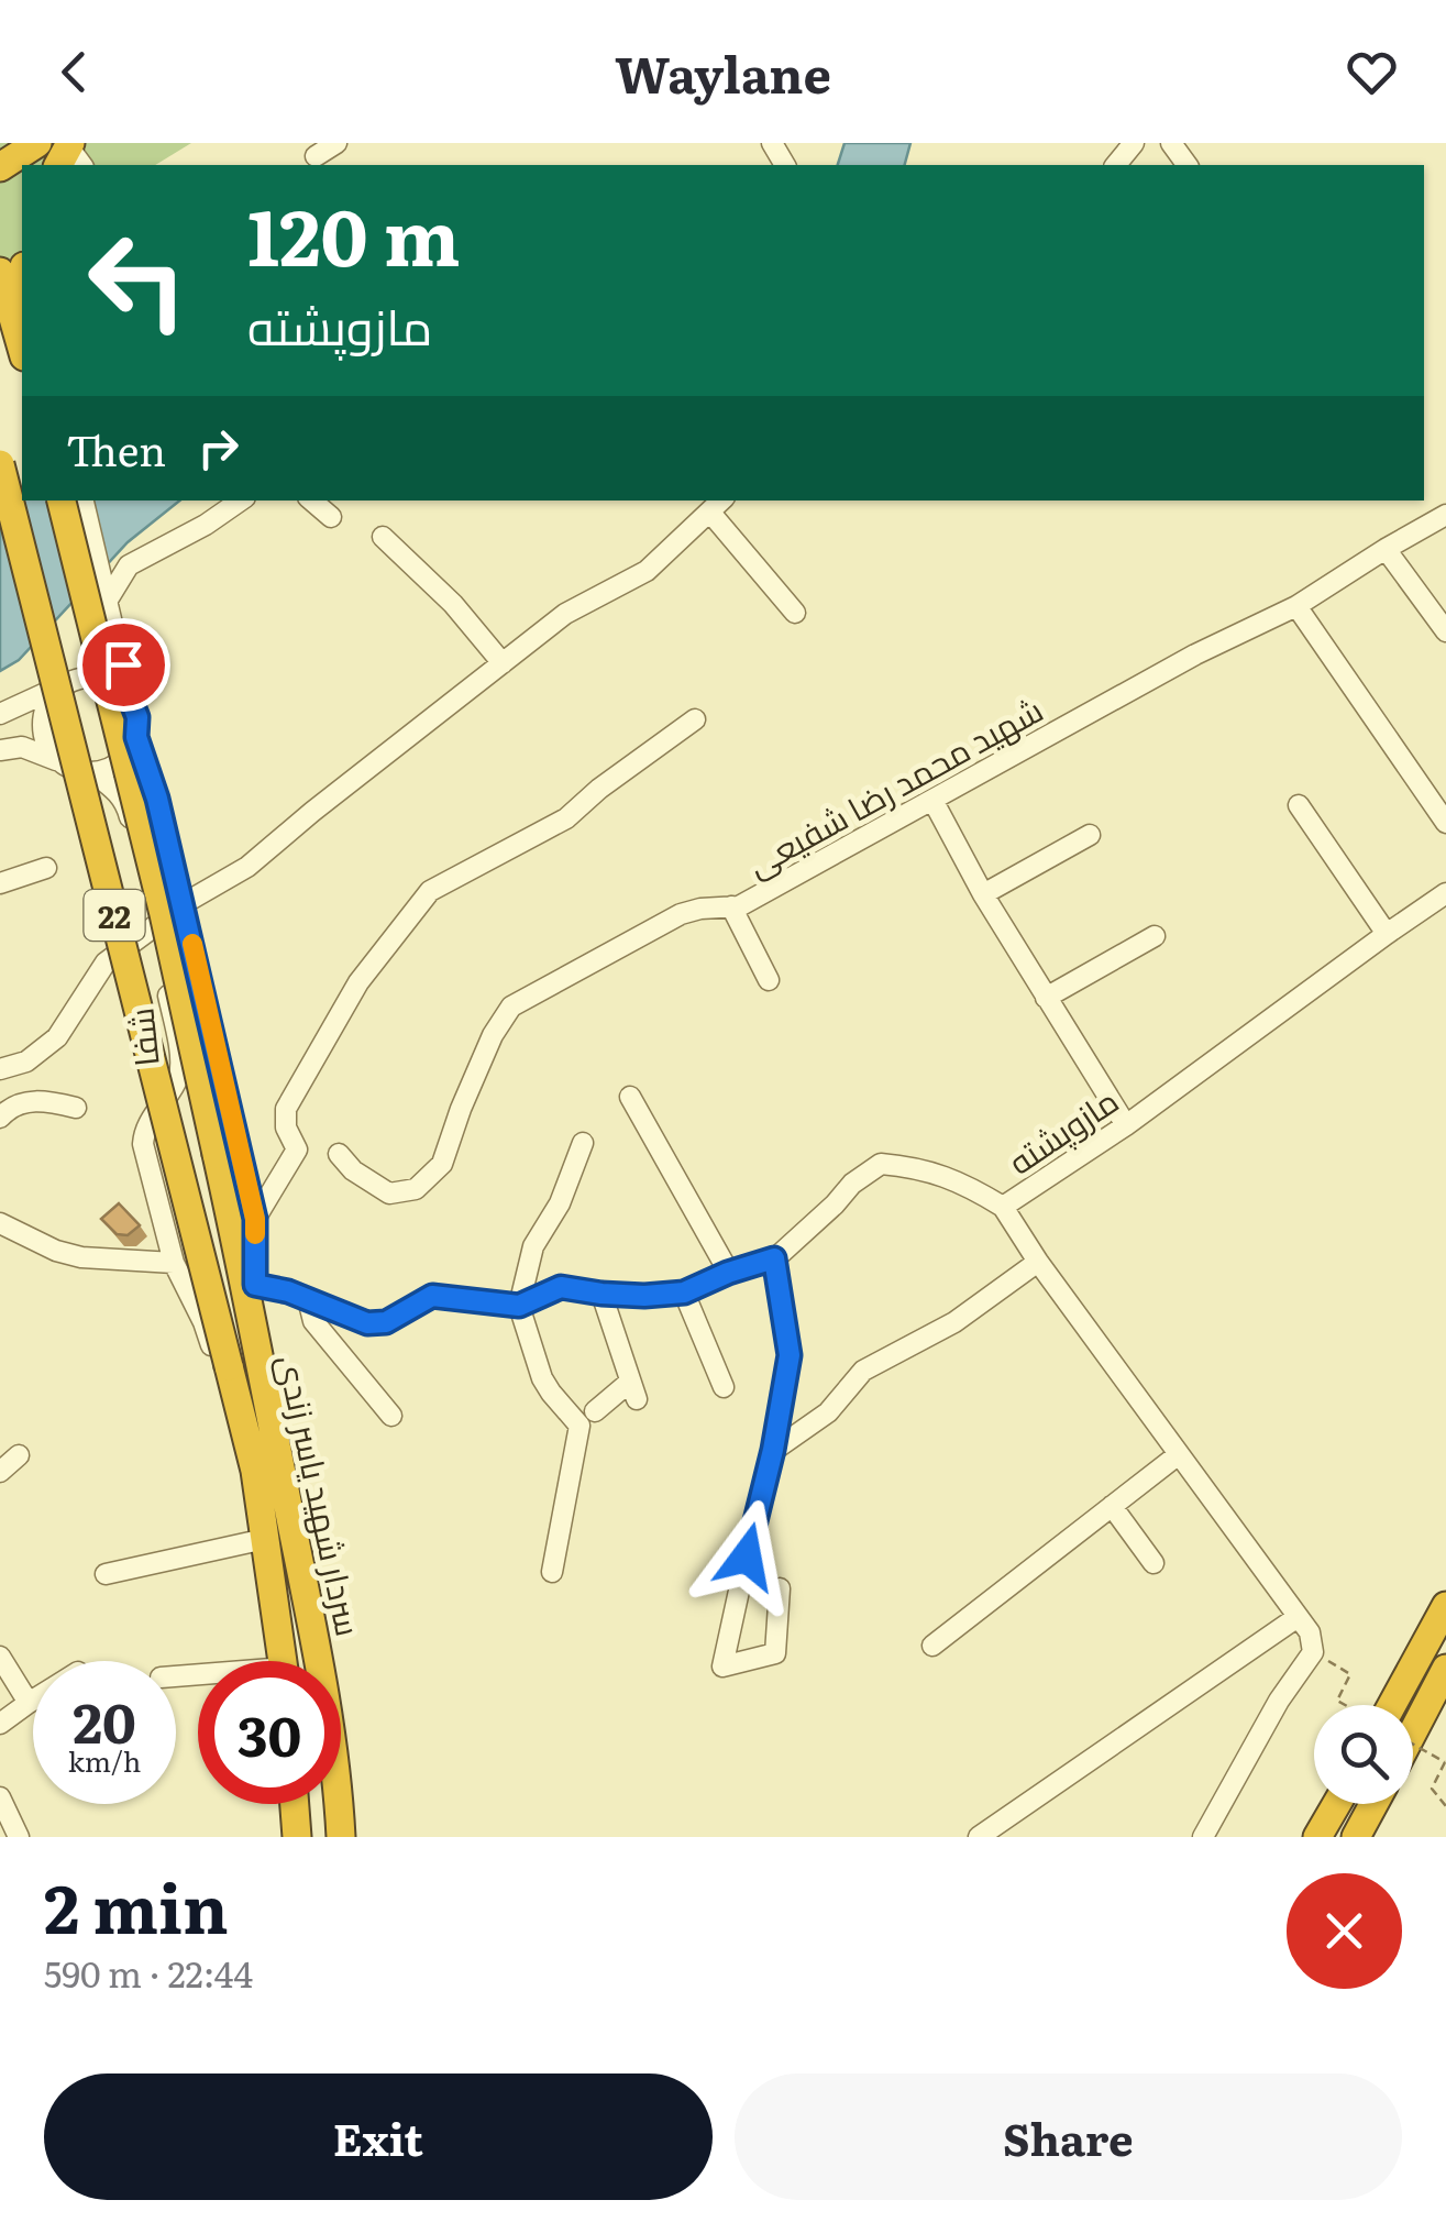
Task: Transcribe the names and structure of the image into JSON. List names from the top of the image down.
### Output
{
  "streets": {
    "highway": ["22", "سردار شهید یاسر زندی"],
    "street": ["شهید محمد رضا شفیعی", "شفا", "مازوپشته"]
  },
  "crossings": [
    ["22", "مازوپشته"],
    ["22", "سردار شهید یاسر زندی"],
    ["شفا", "سردار شهید یاسر زندی"]
  ],
  "page": {
    "header": "Waylane",
    "turn": ["120 m", "مازوپشته"],
    "then": "Then",
    "speed": "20 km/h",
    "limit": "30",
    "heading": ["2 min", "590 m · 22:44"],
    "buttons": ["Exit", "Share"]
  }
}
